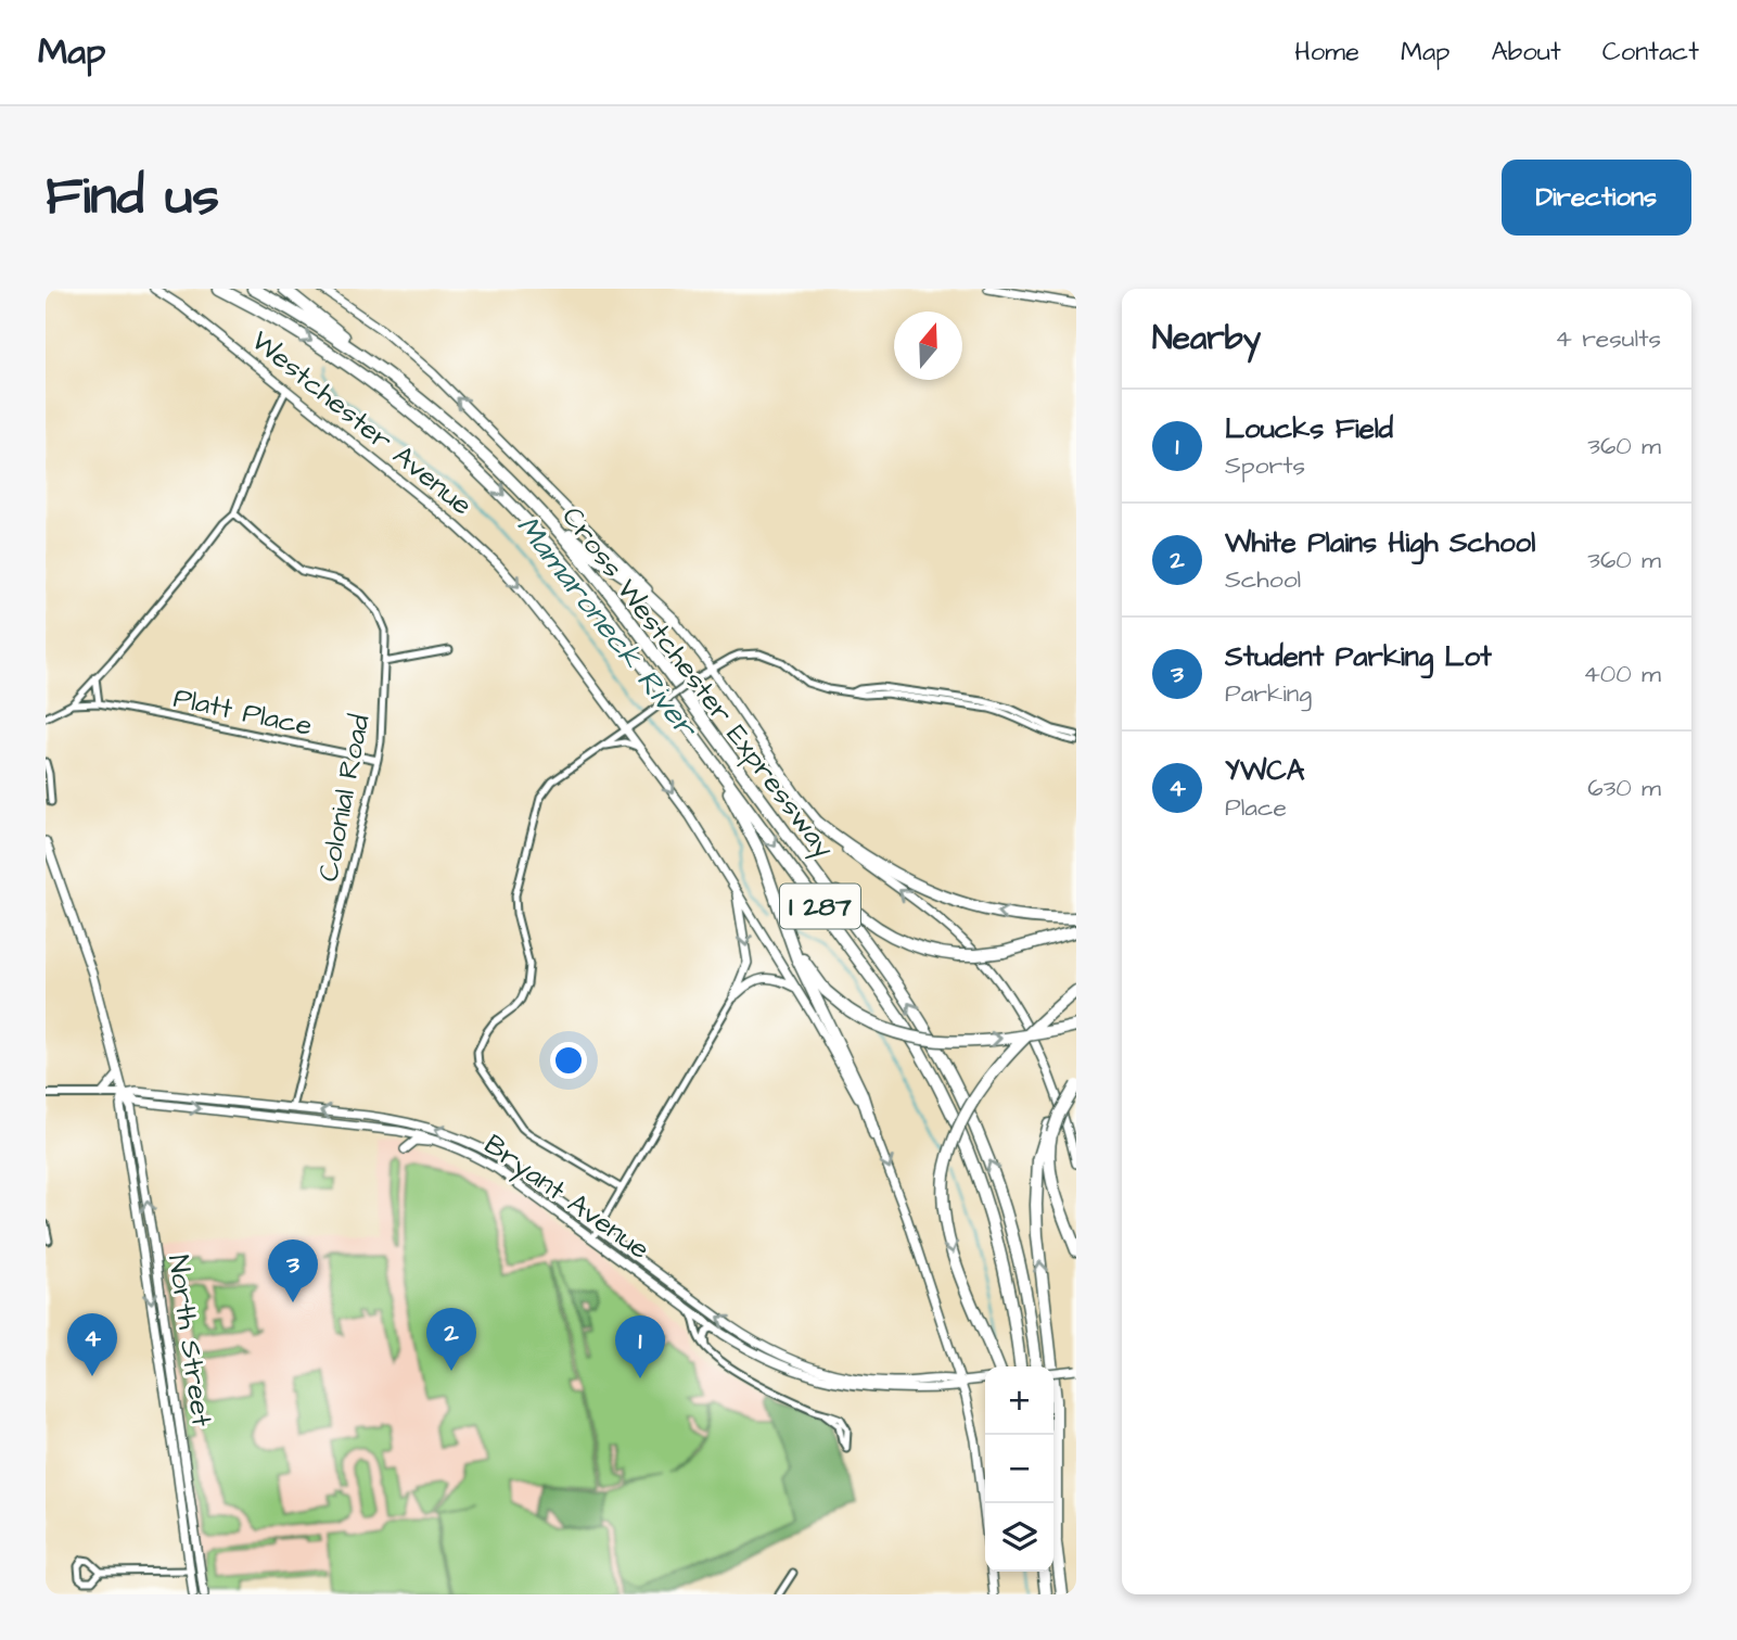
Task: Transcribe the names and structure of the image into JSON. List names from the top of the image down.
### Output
{
  "streets": {
    "highway": ["Cross Westchester Expressway", "I 287"],
    "main road": ["Westchester Avenue", "Bryant Avenue", "North Street"],
    "street": ["Platt Place", "Colonial Road"]
  },
  "crossings": [
    ["Westchester Avenue", "Bryant Avenue"],
    ["Platt Place", "Colonial Road"],
    ["Colonial Road", "Bryant Avenue"],
    ["Bryant Avenue", "North Street"]
  ],
  "one_way": ["Westchester Avenue"],
  "water": ["Mamaroneck River"],
  "north": "top",
  "page": {
    "header": "Map",
    "nav": [
      "Home",
      "Map",
      "About",
      "Contact"
    ],
    "buttons": "Directions",
    "title": "Find us",
    "heading": ["Nearby", "4 results"],
    "list": [
      {
        "mark": "1",
        "name": "Loucks Field",
        "note": "Sports",
        "value": "360 m"
      },
      {
        "mark": "2",
        "name": "White Plains High School",
        "note": "School",
        "value": "360 m"
      },
      {
        "mark": "3",
        "name": "Student Parking Lot",
        "note": "Parking",
        "value": "400 m"
      },
      {
        "mark": "4",
        "name": "YWCA",
        "note": "Place",
        "value": "630 m"
      }
    ],
    "pins": [
      "3",
      "2",
      "4",
      "1"
    ],
    "map_buttons": ["+", "−"]
  }
}
